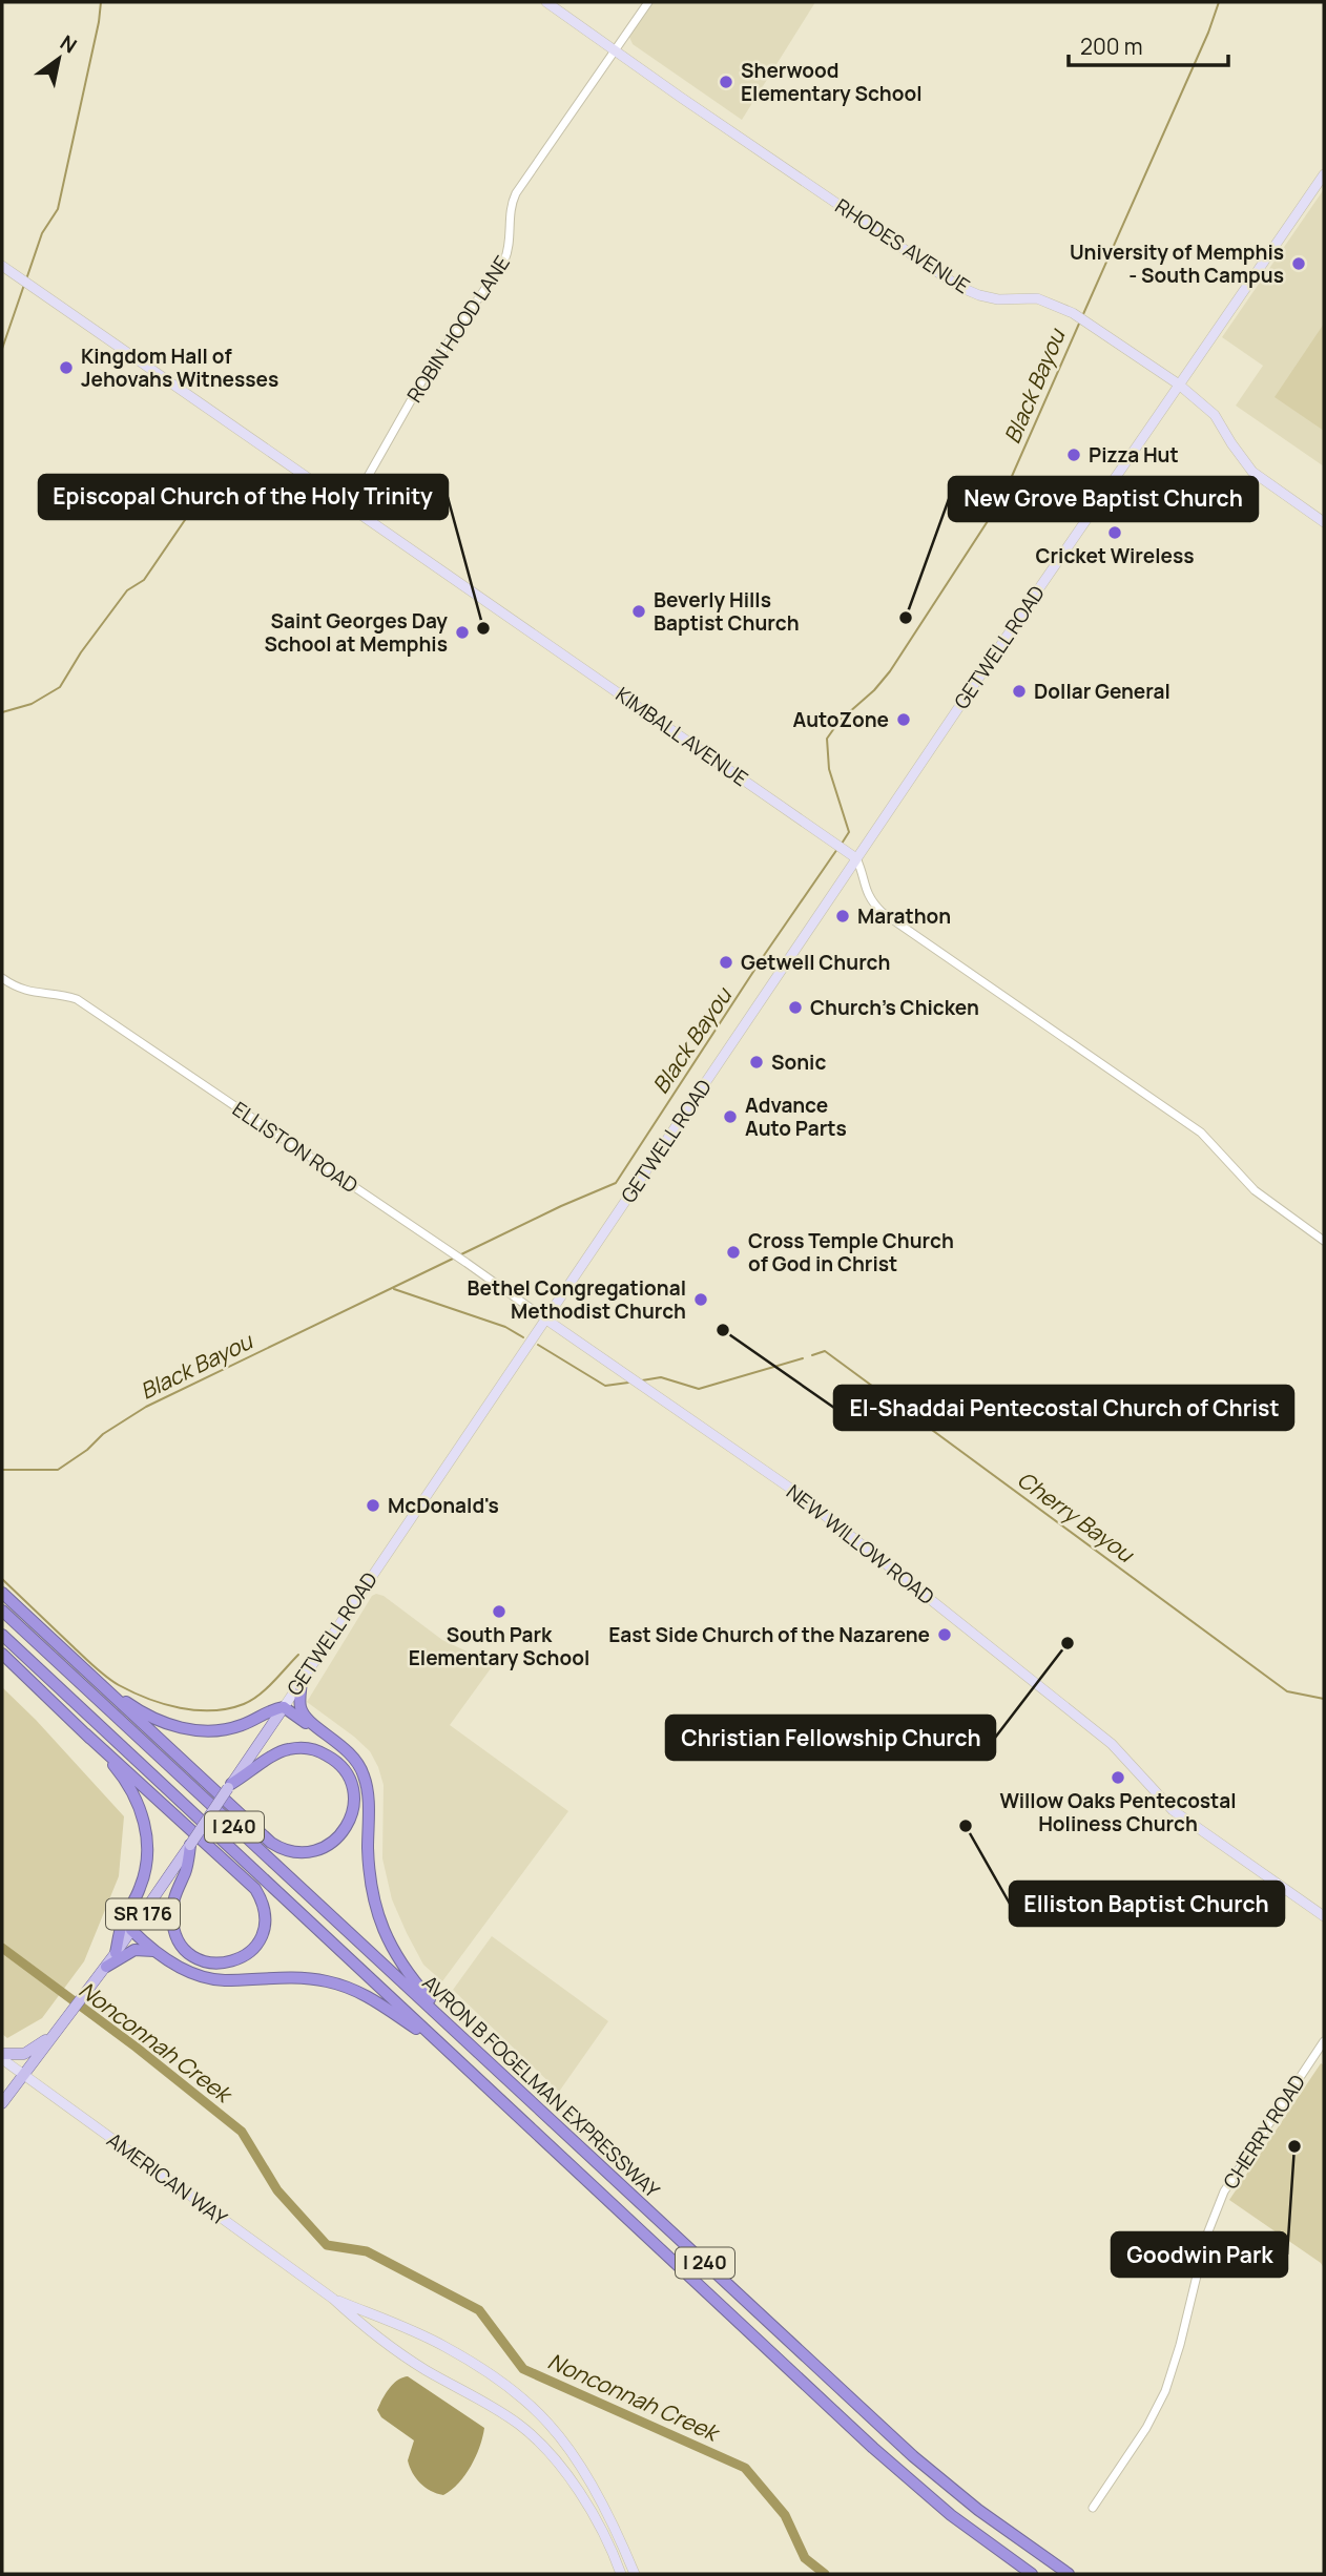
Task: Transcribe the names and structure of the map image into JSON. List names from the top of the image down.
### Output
{
  "streets": {
    "highway": ["I 240", "AVRON B FOGELMAN EXPRESSWAY"],
    "main road": [
      "RHODES AVENUE",
      "GETWELL ROAD",
      "KIMBALL AVENUE",
      "NEW WILLOW ROAD",
      "SR 176",
      "AMERICAN WAY"
    ],
    "street": ["ROBIN HOOD LANE", "ELLISTON ROAD", "CHERRY ROAD"]
  },
  "crossings": [
    ["RHODES AVENUE", "ROBIN HOOD LANE"],
    ["RHODES AVENUE", "GETWELL ROAD"],
    ["ROBIN HOOD LANE", "KIMBALL AVENUE"],
    ["GETWELL ROAD", "KIMBALL AVENUE"],
    ["GETWELL ROAD", "ELLISTON ROAD"],
    ["GETWELL ROAD", "NEW WILLOW ROAD"],
    ["GETWELL ROAD", "AMERICAN WAY"],
    ["ELLISTON ROAD", "NEW WILLOW ROAD"]
  ],
  "water": ["Black Bayou", "Cherry Bayou", "Nonconnah Creek"],
  "places": [
    "Sherwood Elementary School",
    "University of Memphis - South Campus",
    "Kingdom Hall of Jehovahs Witnesses",
    "Pizza Hut",
    "Cricket Wireless",
    "Beverly Hills Baptist Church",
    "New Grove Baptist Church",
    "Episcopal Church of the Holy Trinity",
    "Saint Georges Day School at Memphis",
    "Dollar General",
    "AutoZone",
    "Marathon",
    "Getwell Church",
    "Church's Chicken",
    "Sonic",
    "Advance Auto Parts",
    "Cross Temple Church of God in Christ",
    "Bethel Congregational Methodist Church",
    "El-Shaddai Pentecostal Church of Christ",
    "McDonald's",
    "South Park Elementary School",
    "East Side Church of the Nazarene",
    "Christian Fellowship Church",
    "Willow Oaks Pentecostal Holiness Church",
    "Elliston Baptist Church",
    "Goodwin Park"
  ],
  "scale_bar": "200 m",
  "north": "top right"
}
